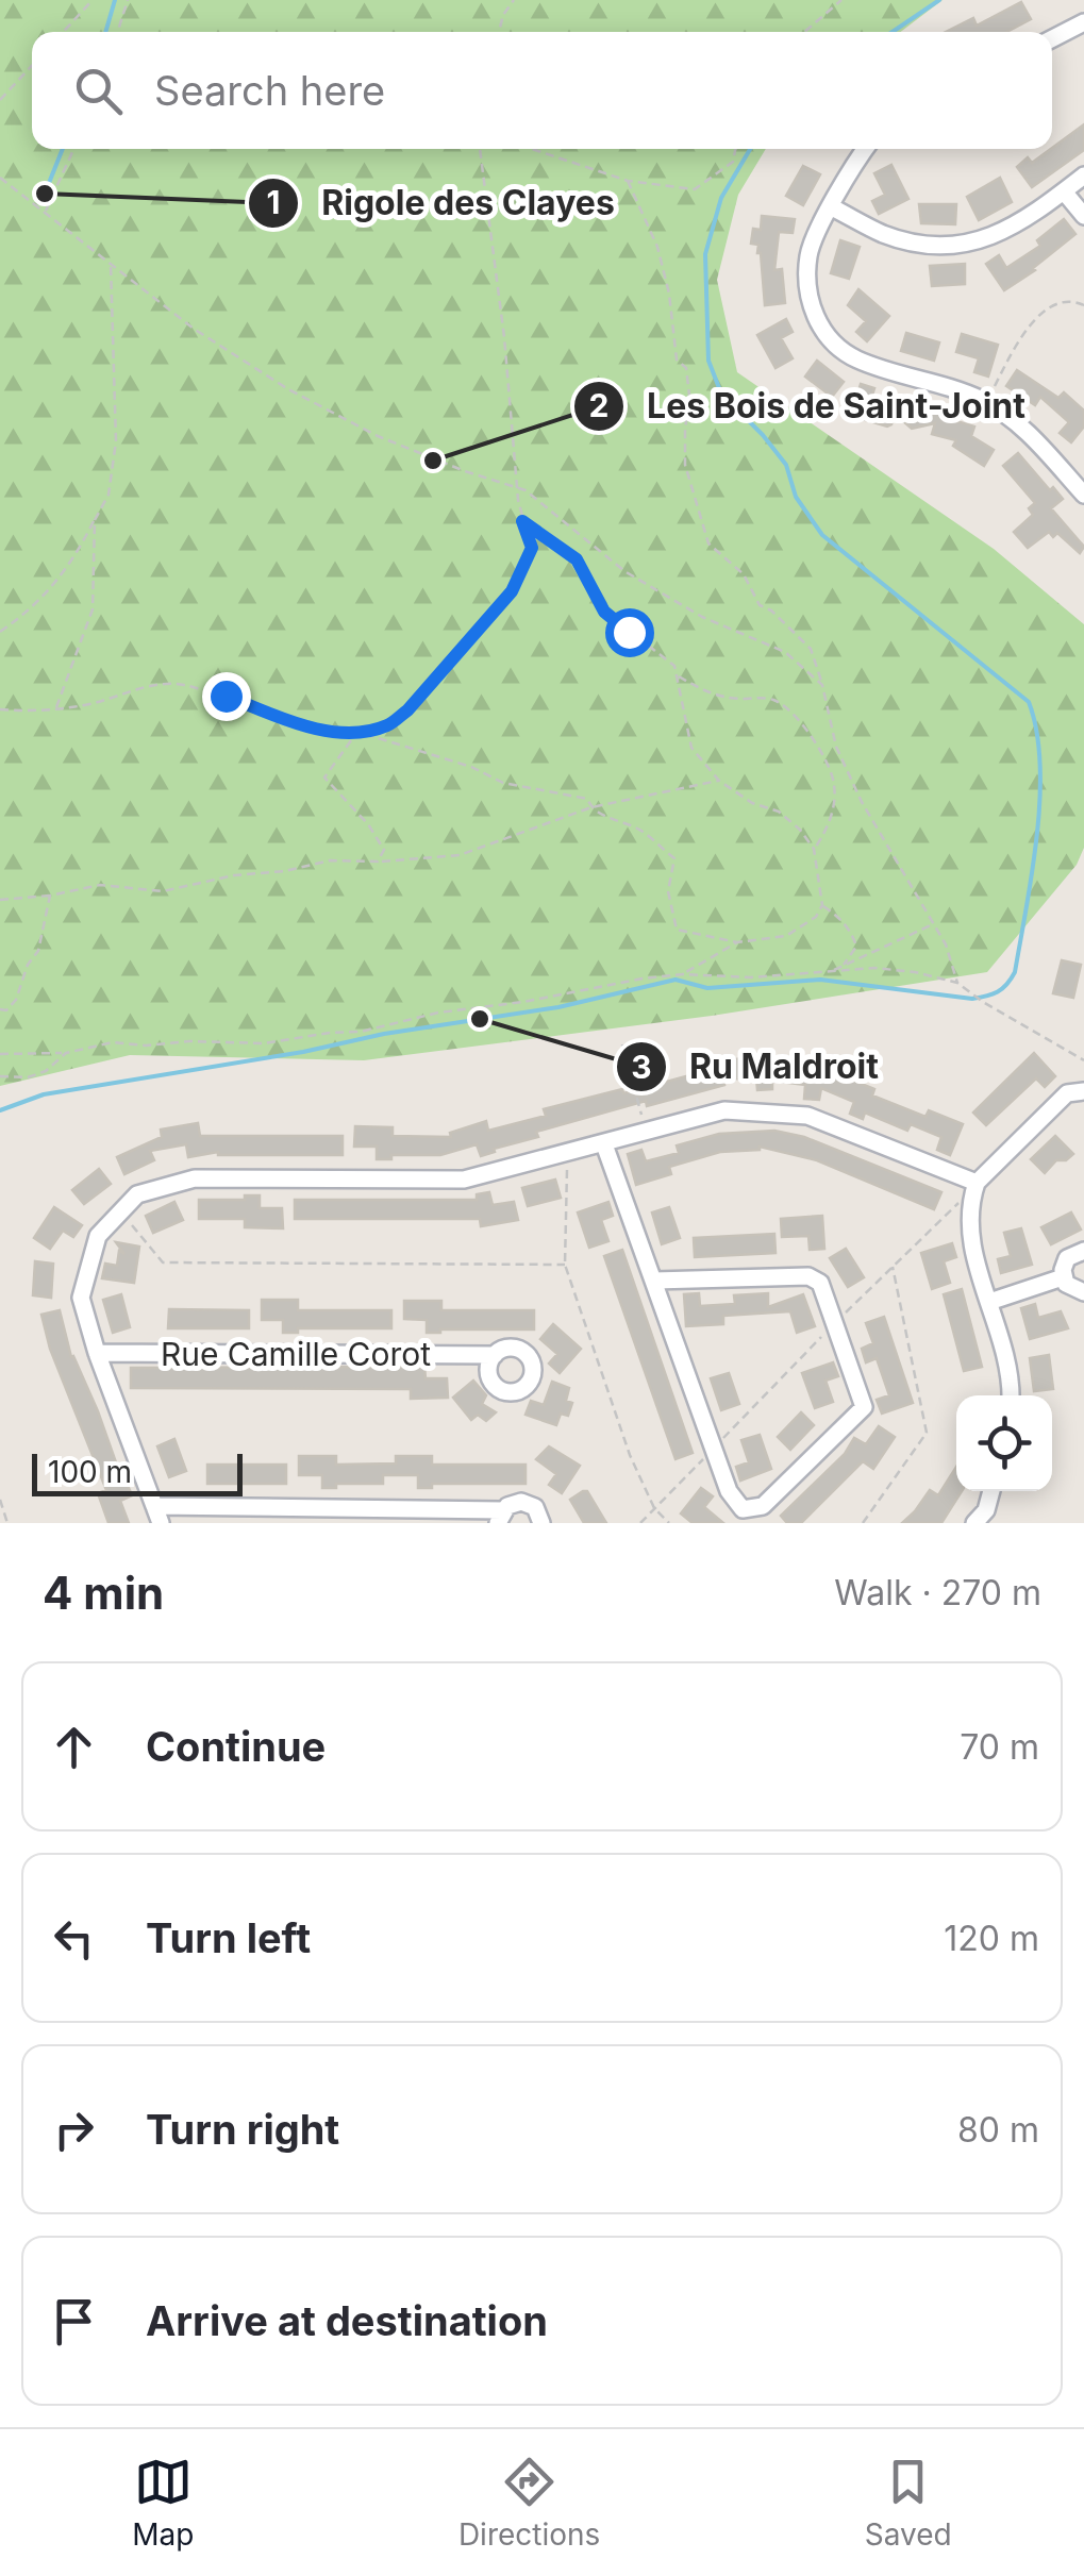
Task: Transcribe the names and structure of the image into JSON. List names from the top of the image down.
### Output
{
  "streets": {
    "street": ["Rue Camille Corot"]
  },
  "places": ["Rigole des Clayes", "Les Bois de Saint-Joint", "Ru Maldroit"],
  "scale_bar": "100 m",
  "page": {
    "search": "Search here",
    "scale": "100 m",
    "heading": ["4 min", "Walk · 270 m"],
    "list": [
      ["Continue", "70 m"],
      ["Turn left", "120 m"],
      ["Turn right", "80 m"],
      "Arrive at destination"
    ],
    "nav": ["Map", "Directions", "Saved"]
  }
}
